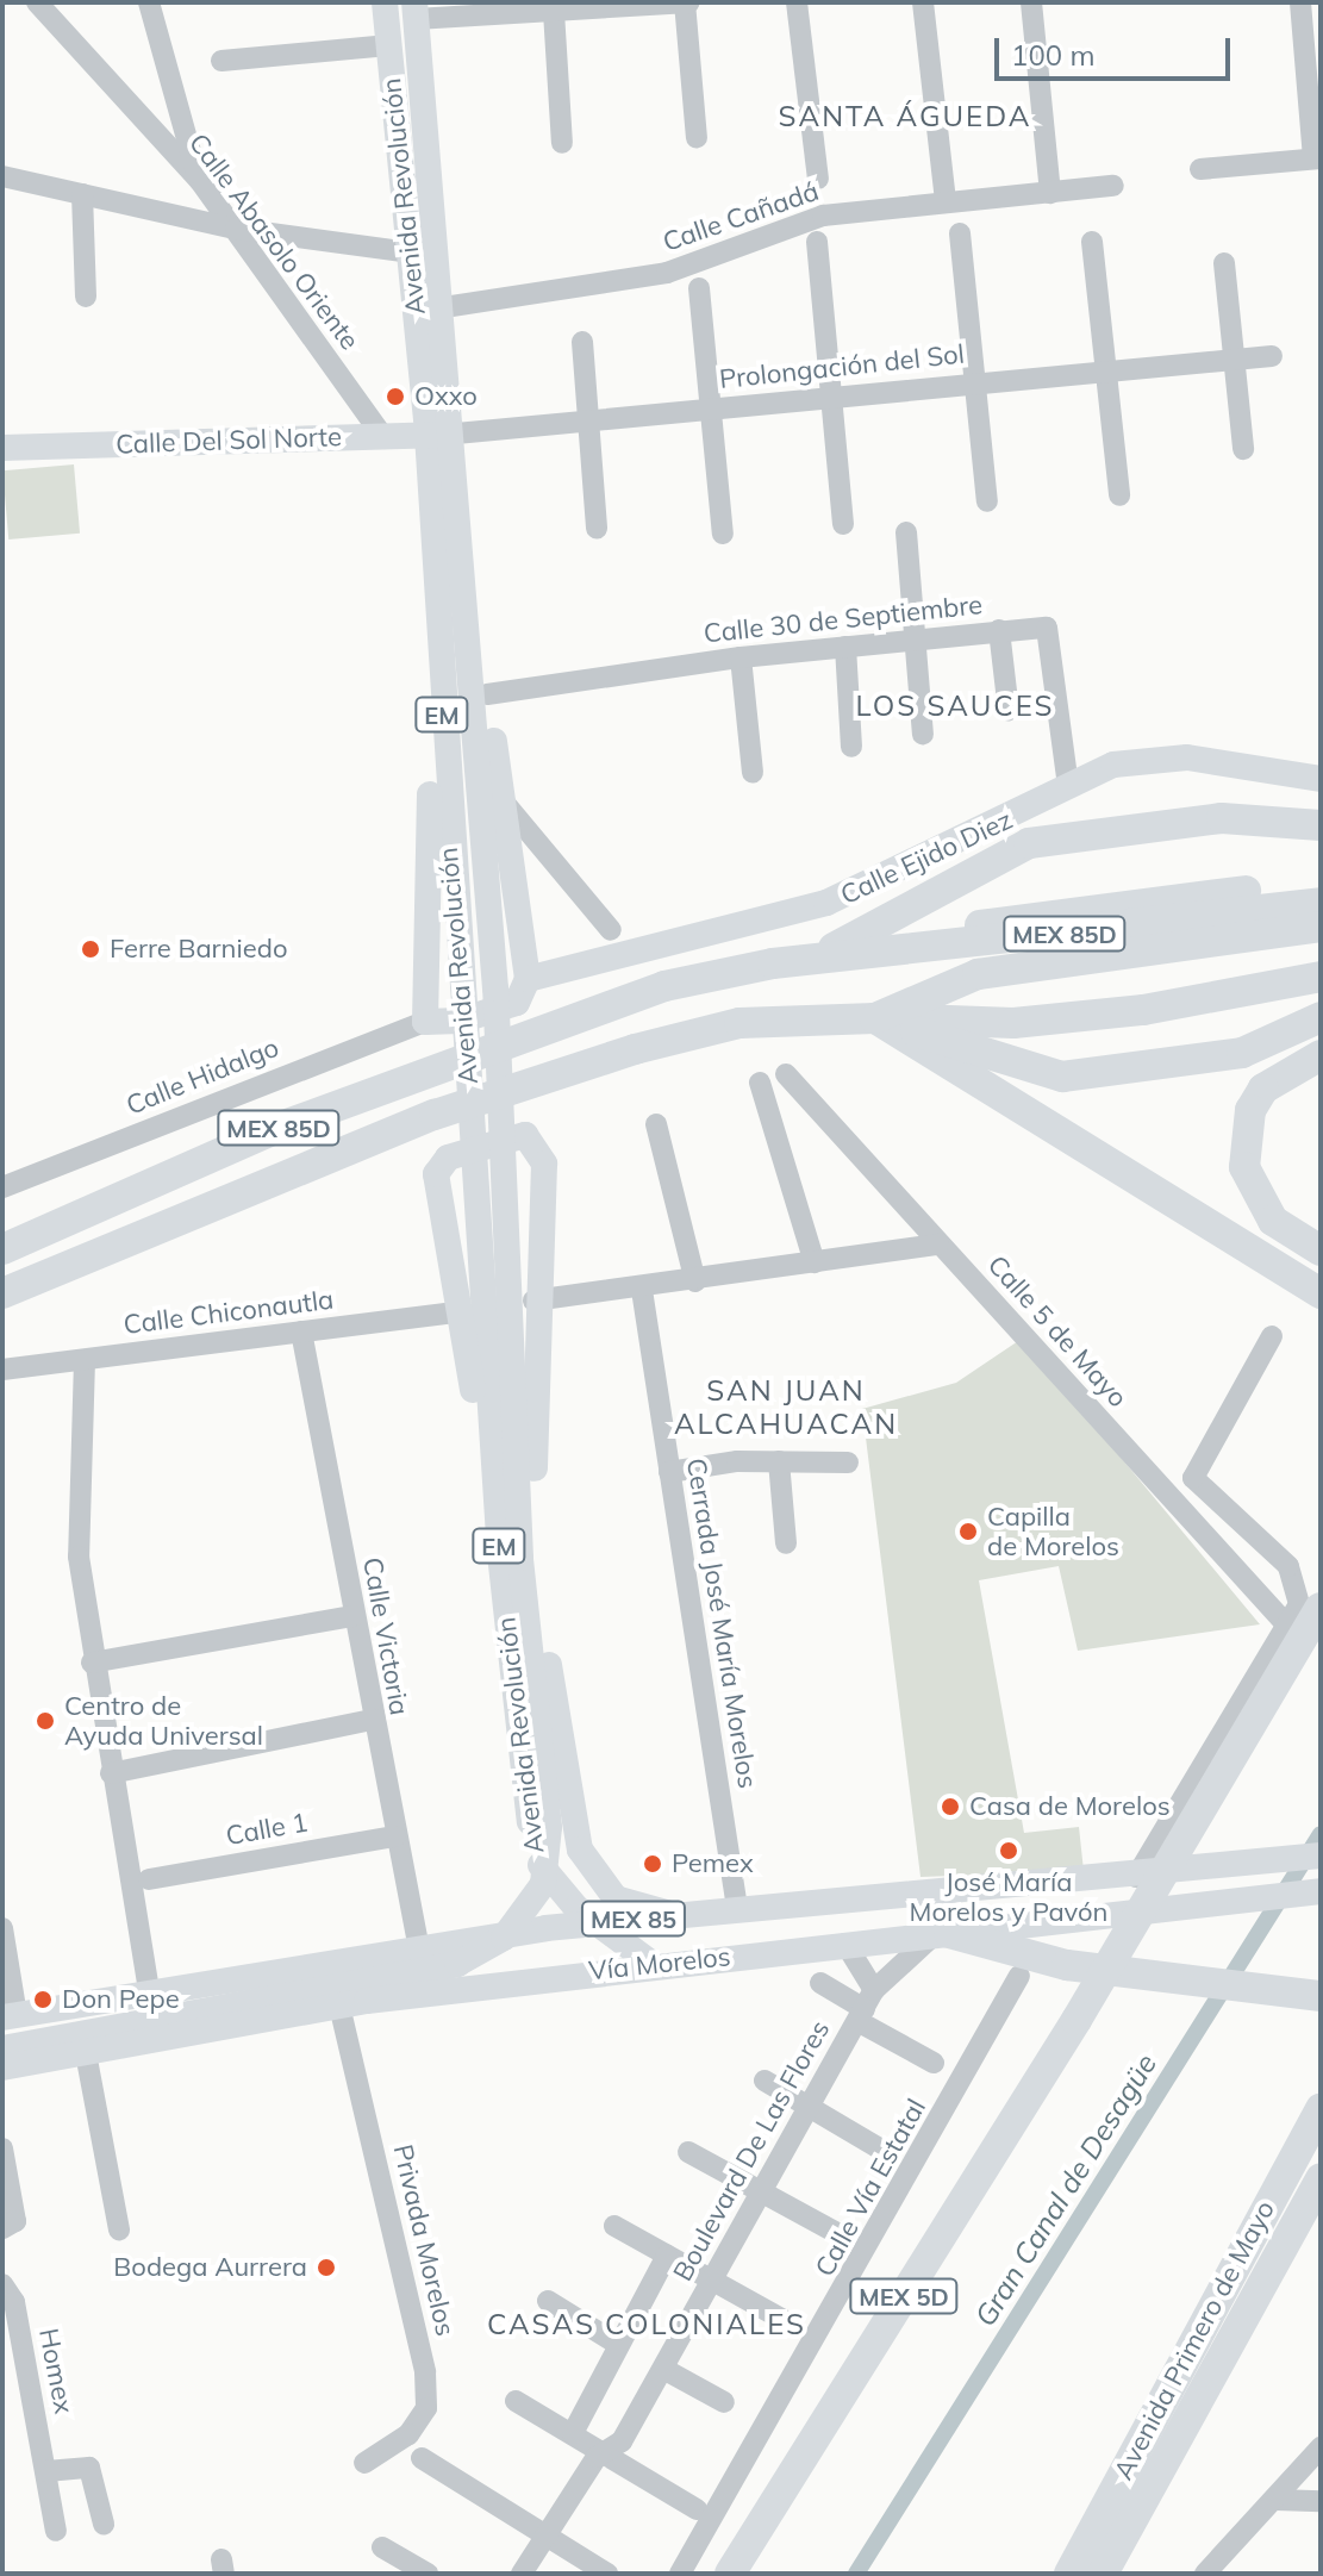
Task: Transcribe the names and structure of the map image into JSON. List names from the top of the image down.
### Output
{
  "streets": {
    "highway": [
      "MEX 85D",
      "MEX 85",
      "MEX 5D",
      "Avenida Primero de Mayo"
    ],
    "main road": [
      "Avenida Revolución",
      "Calle Del Sol Norte",
      "EM",
      "Calle Ejido Diez",
      "Vía Morelos"
    ],
    "street": [
      "Calle Cañadá",
      "Calle Abasolo Oriente",
      "Prolongación del Sol",
      "Calle 30 de Septiembre",
      "Calle Hidalgo",
      "Calle Chiconautla",
      "Calle 5 de Mayo",
      "Cerrada José María Morelos",
      "Calle Victoria",
      "Calle 1",
      "Boulevard De Las Flores",
      "Calle Vía Estatal",
      "Privada Morelos",
      "Homex"
    ]
  },
  "crossings": [
    ["Avenida Revolución", "Calle Cañadá"],
    ["Avenida Revolución", "Prolongación del Sol"],
    ["Avenida Revolución", "Calle Del Sol Norte"],
    ["Avenida Revolución", "EM"],
    ["Avenida Revolución", "Vía Morelos"],
    ["Calle Abasolo Oriente", "Calle Del Sol Norte"],
    ["Prolongación del Sol", "Calle Del Sol Norte"],
    ["Calle 30 de Septiembre", "Calle Ejido Diez"],
    ["Calle Chiconautla", "Calle Victoria"],
    ["Cerrada José María Morelos", "Vía Morelos"],
    ["Calle Victoria", "Calle 1"],
    ["Calle Victoria", "Vía Morelos"],
    ["MEX 85", "Vía Morelos"],
    ["MEX 85", "Boulevard De Las Flores"],
    ["Vía Morelos", "Boulevard De Las Flores"],
    ["Vía Morelos", "Privada Morelos"]
  ],
  "districts": [
    "SANTA ÁGUEDA",
    "LOS SAUCES",
    "SAN JUAN ALCAHUACAN",
    "CASAS COLONIALES"
  ],
  "water": ["Gran Canal de Desagüe"],
  "places": [
    "Oxxo",
    "Ferre Barniedo",
    "Capilla de Morelos",
    "Centro de Ayuda Universal",
    "Casa de Morelos",
    "José María Morelos y Pavón",
    "Pemex",
    "Don Pepe",
    "Bodega Aurrera"
  ],
  "scale_bar": "100 m"
}
